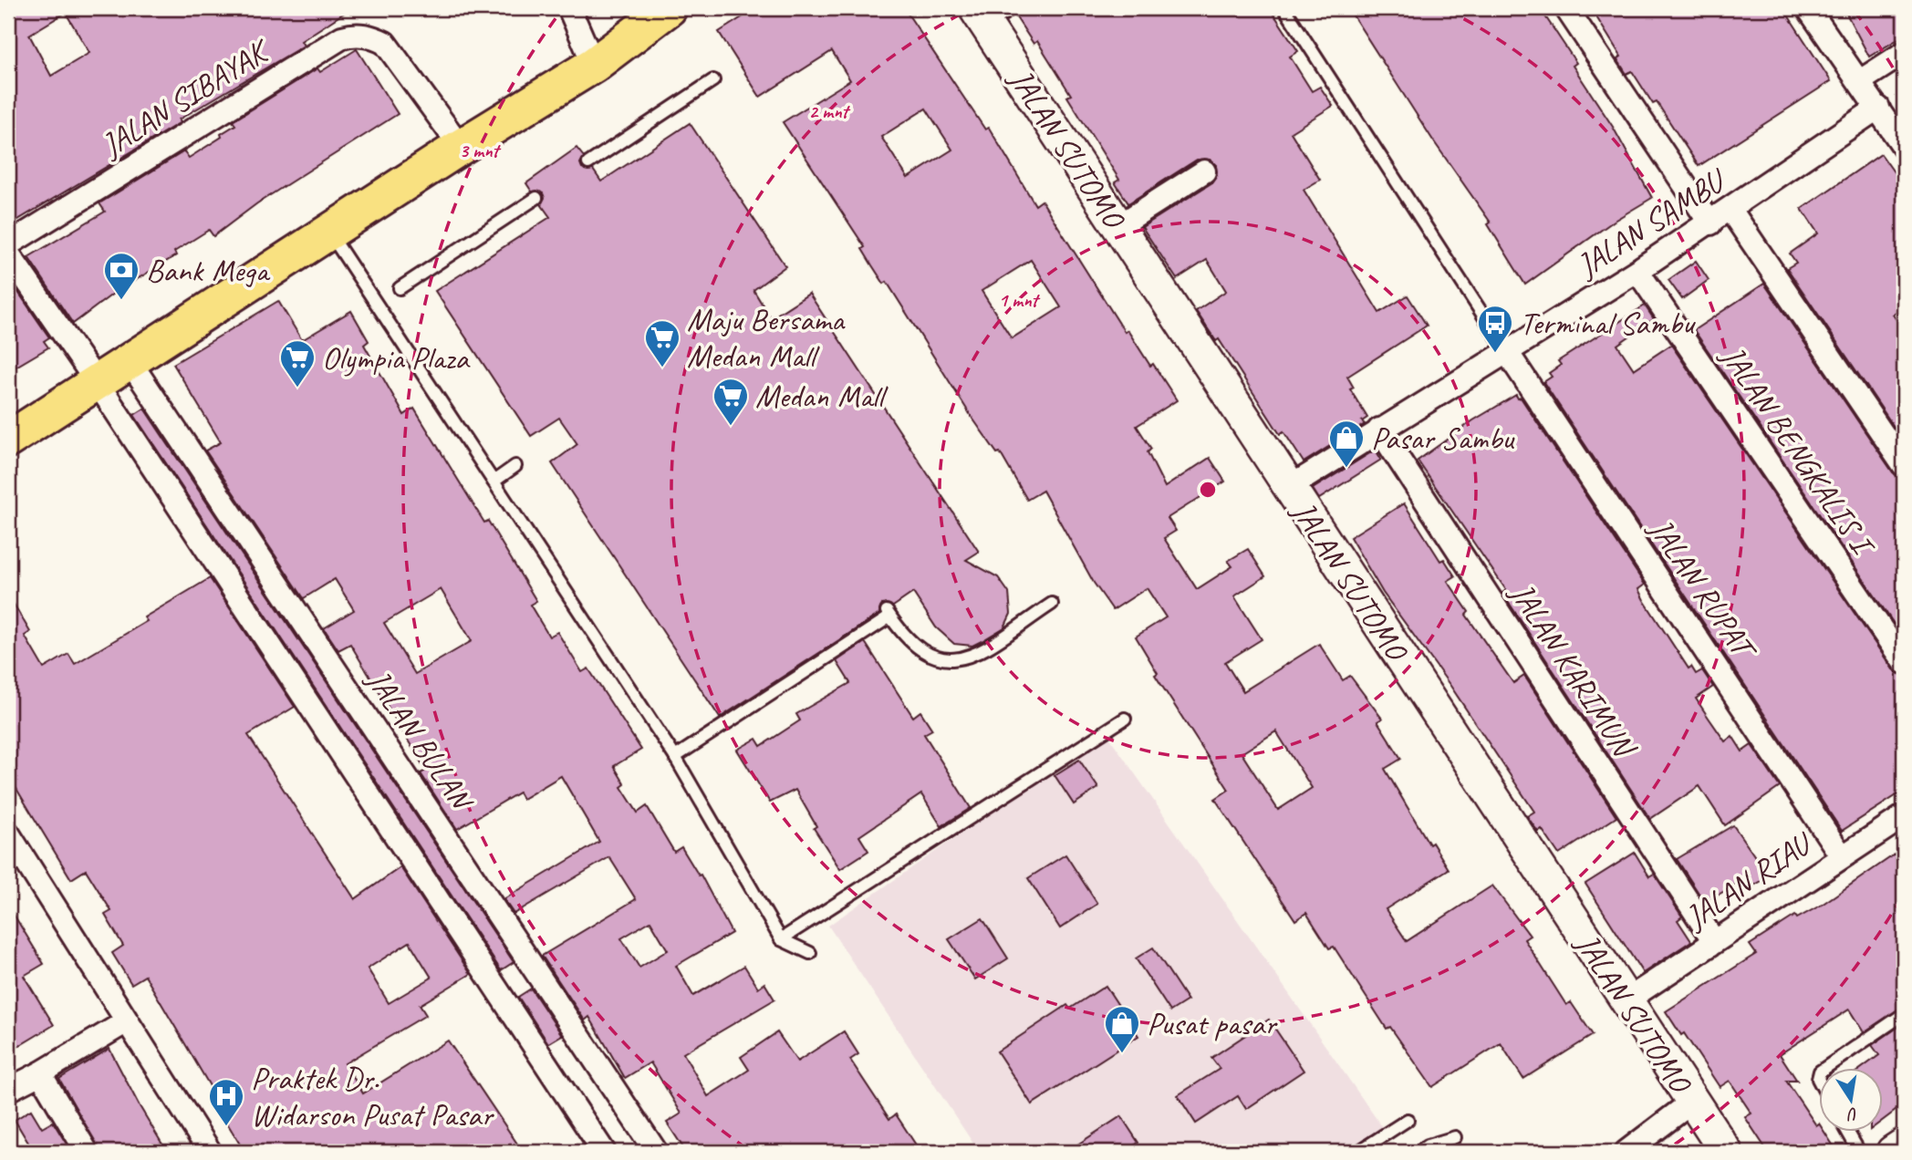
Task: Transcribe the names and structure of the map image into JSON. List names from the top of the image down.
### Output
{
  "streets": {
    "main road": ["JALAN SUTOMO"],
    "street": [
      "JALAN SIBAYAK",
      "JALAN SAMBU",
      "JALAN BENGKALIS I",
      "JALAN RUPAT",
      "JALAN KARIMUN",
      "JALAN BULAN",
      "JALAN RIAU"
    ]
  },
  "crossings": [
    ["JALAN SUTOMO", "JALAN SAMBU"],
    ["JALAN SUTOMO", "JALAN RIAU"],
    ["JALAN SAMBU", "JALAN BENGKALIS I"],
    ["JALAN SAMBU", "JALAN RUPAT"],
    ["JALAN SAMBU", "JALAN KARIMUN"],
    ["JALAN RUPAT", "JALAN RIAU"],
    ["JALAN KARIMUN", "JALAN RIAU"]
  ],
  "places": {
    "bank": ["Bank Mega"],
    "bus stop": ["Terminal Sambu"],
    "supermarket": ["Maju Bersama Medan Mall", "Olympia Plaza", "Medan Mall"],
    "shop": ["Pasar Sambu", "Pusat pasar"],
    "hospital": ["Praktek Dr. Widarson Pusat Pasar"]
  },
  "north": "bottom",
  "rings": ["2 mnt", "3 mnt", "1 mnt"]
}
